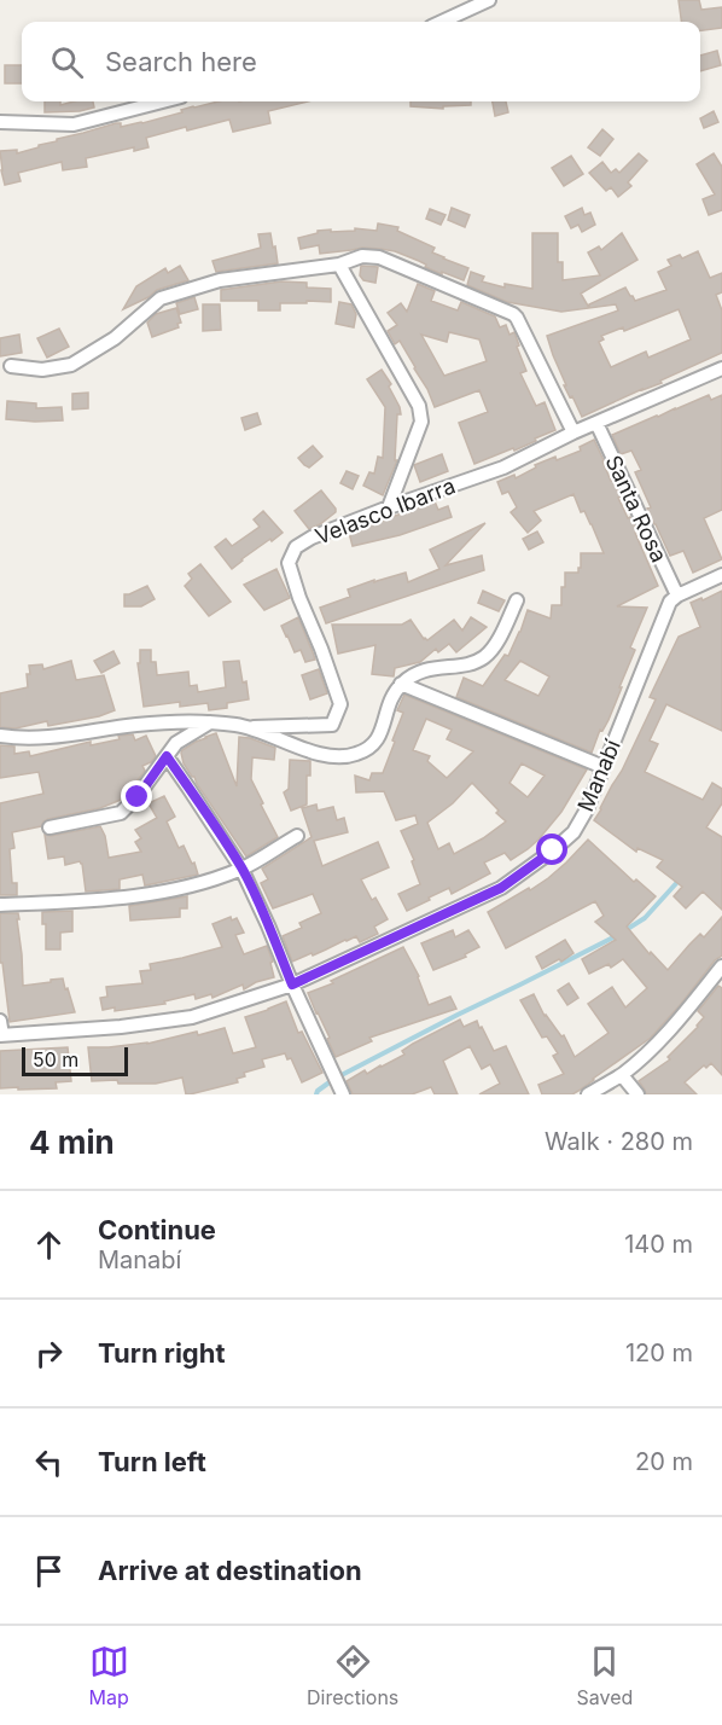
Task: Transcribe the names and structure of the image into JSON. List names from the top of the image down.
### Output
{
  "streets": {
    "street": ["Santa Rosa", "Velasco Ibarra", "Manabí"]
  },
  "crossings": [
    ["Santa Rosa", "Velasco Ibarra"],
    ["Santa Rosa", "Manabí"]
  ],
  "scale_bar": "50 m",
  "page": {
    "search": "Search here",
    "scale": "50 m",
    "heading": ["4 min", "Walk · 280 m"],
    "list": [
      ["Continue", "Manabí", "140 m"],
      ["Turn right", "120 m"],
      ["Turn left", "20 m"],
      "Arrive at destination"
    ],
    "nav": ["Map", "Directions", "Saved"]
  }
}
